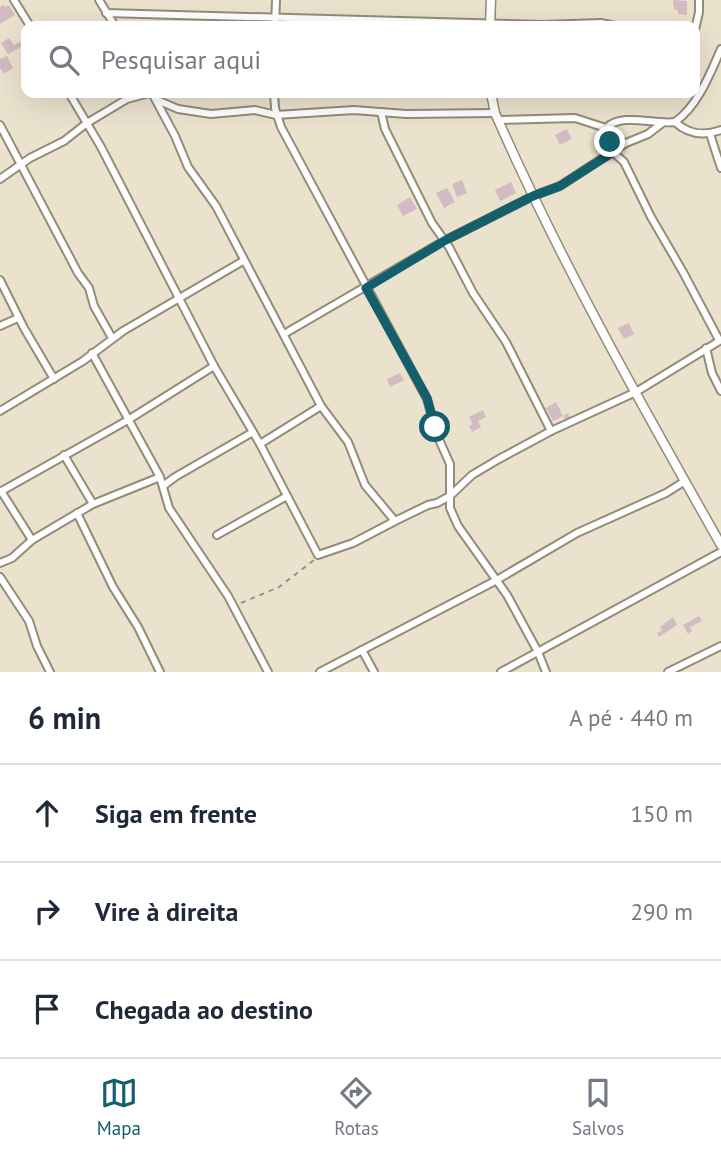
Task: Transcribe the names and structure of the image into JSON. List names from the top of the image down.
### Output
{
  "page": {
    "search": "Pesquisar aqui",
    "heading": ["6 min", "A pé · 440 m"],
    "list": [
      ["Siga em frente", "150 m"],
      ["Vire à direita", "290 m"],
      "Chegada ao destino"
    ],
    "nav": ["Mapa", "Rotas", "Salvos"]
  }
}
